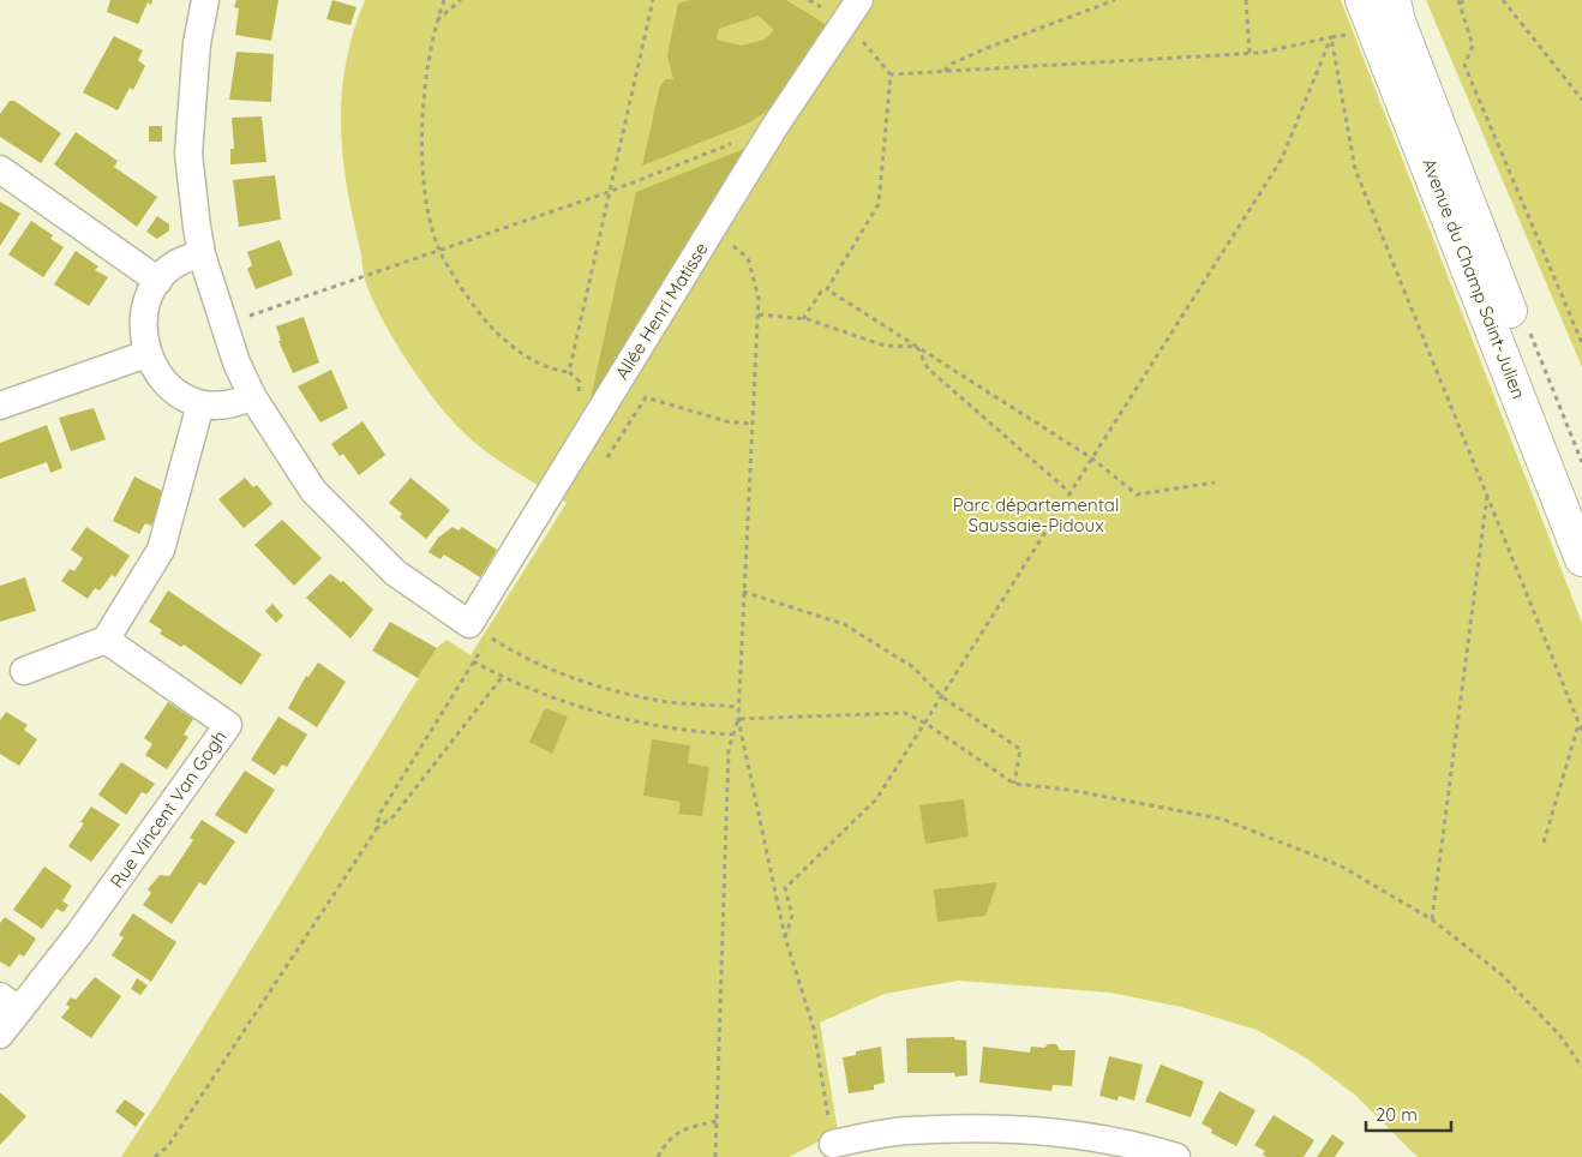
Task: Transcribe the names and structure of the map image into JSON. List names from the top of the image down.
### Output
{
  "streets": {
    "main road": ["Avenue du Champ Saint-Julien"],
    "street": ["Allée Henri Matisse", "Rue Vincent Van Gogh"]
  },
  "parks": ["Parc départemental Saussaie-Pidoux"],
  "scale_bar": "20 m"
}
